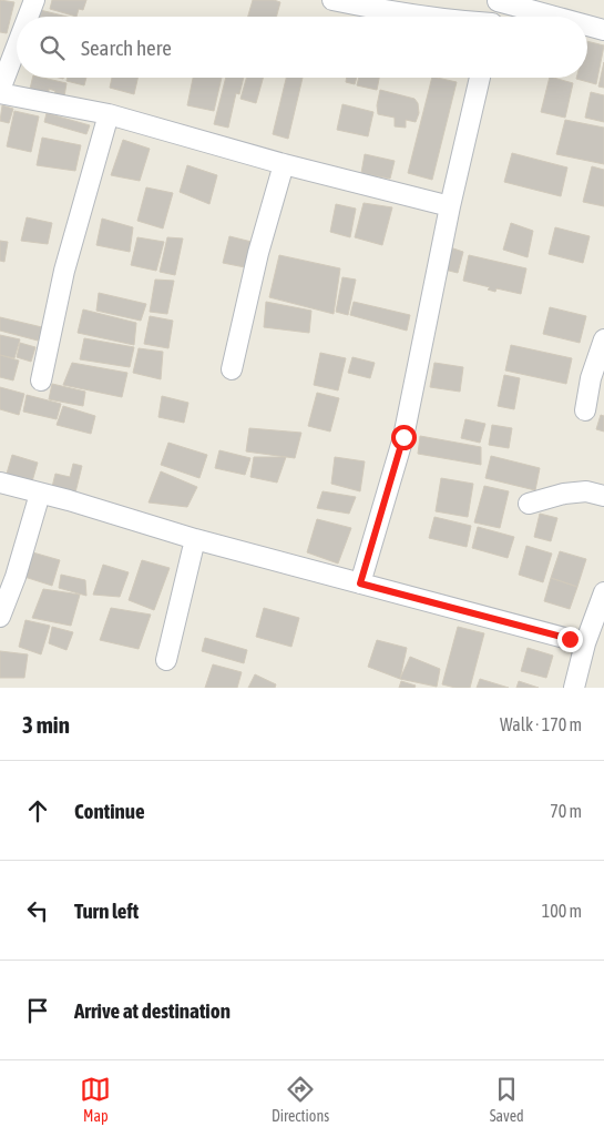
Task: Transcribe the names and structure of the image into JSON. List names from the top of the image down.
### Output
{
  "page": {
    "search": "Search here",
    "heading": ["3 min", "Walk · 170 m"],
    "list": [
      ["Continue", "70 m"],
      ["Turn left", "100 m"],
      "Arrive at destination"
    ],
    "nav": ["Map", "Directions", "Saved"]
  }
}
